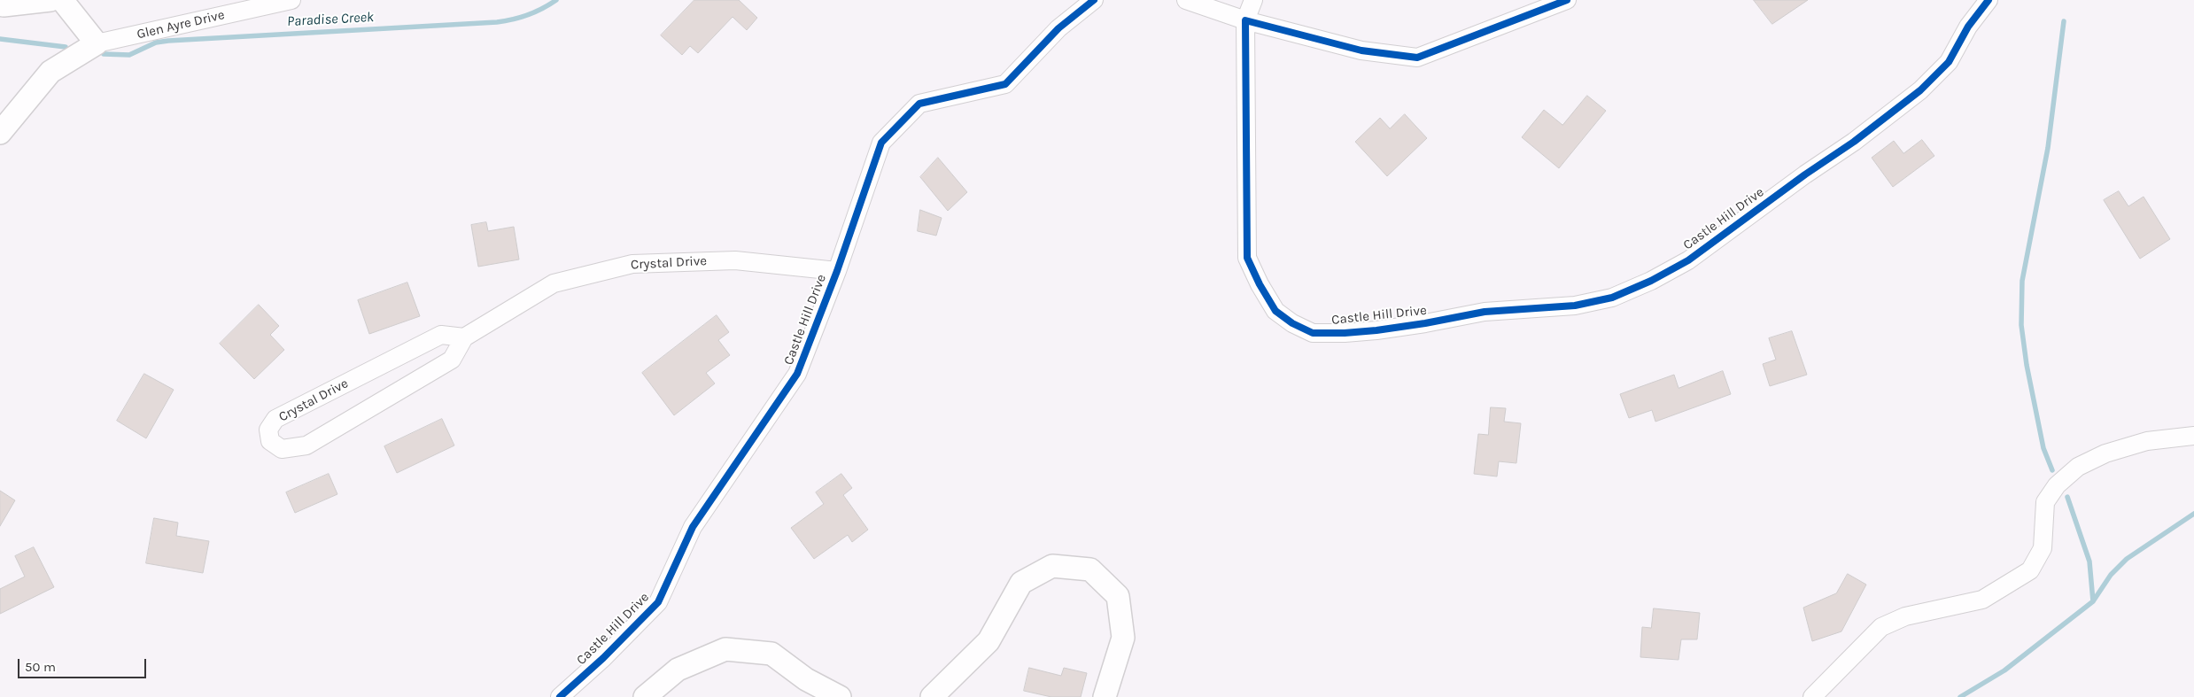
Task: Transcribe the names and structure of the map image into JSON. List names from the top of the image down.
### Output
{
  "streets": {
    "street": ["Glen Ayre Drive", "Castle Hill Drive", "Crystal Drive"]
  },
  "crossings": [
    ["Castle Hill Drive", "Crystal Drive"]
  ],
  "water": ["Paradise Creek"],
  "scale_bar": "50 m"
}
